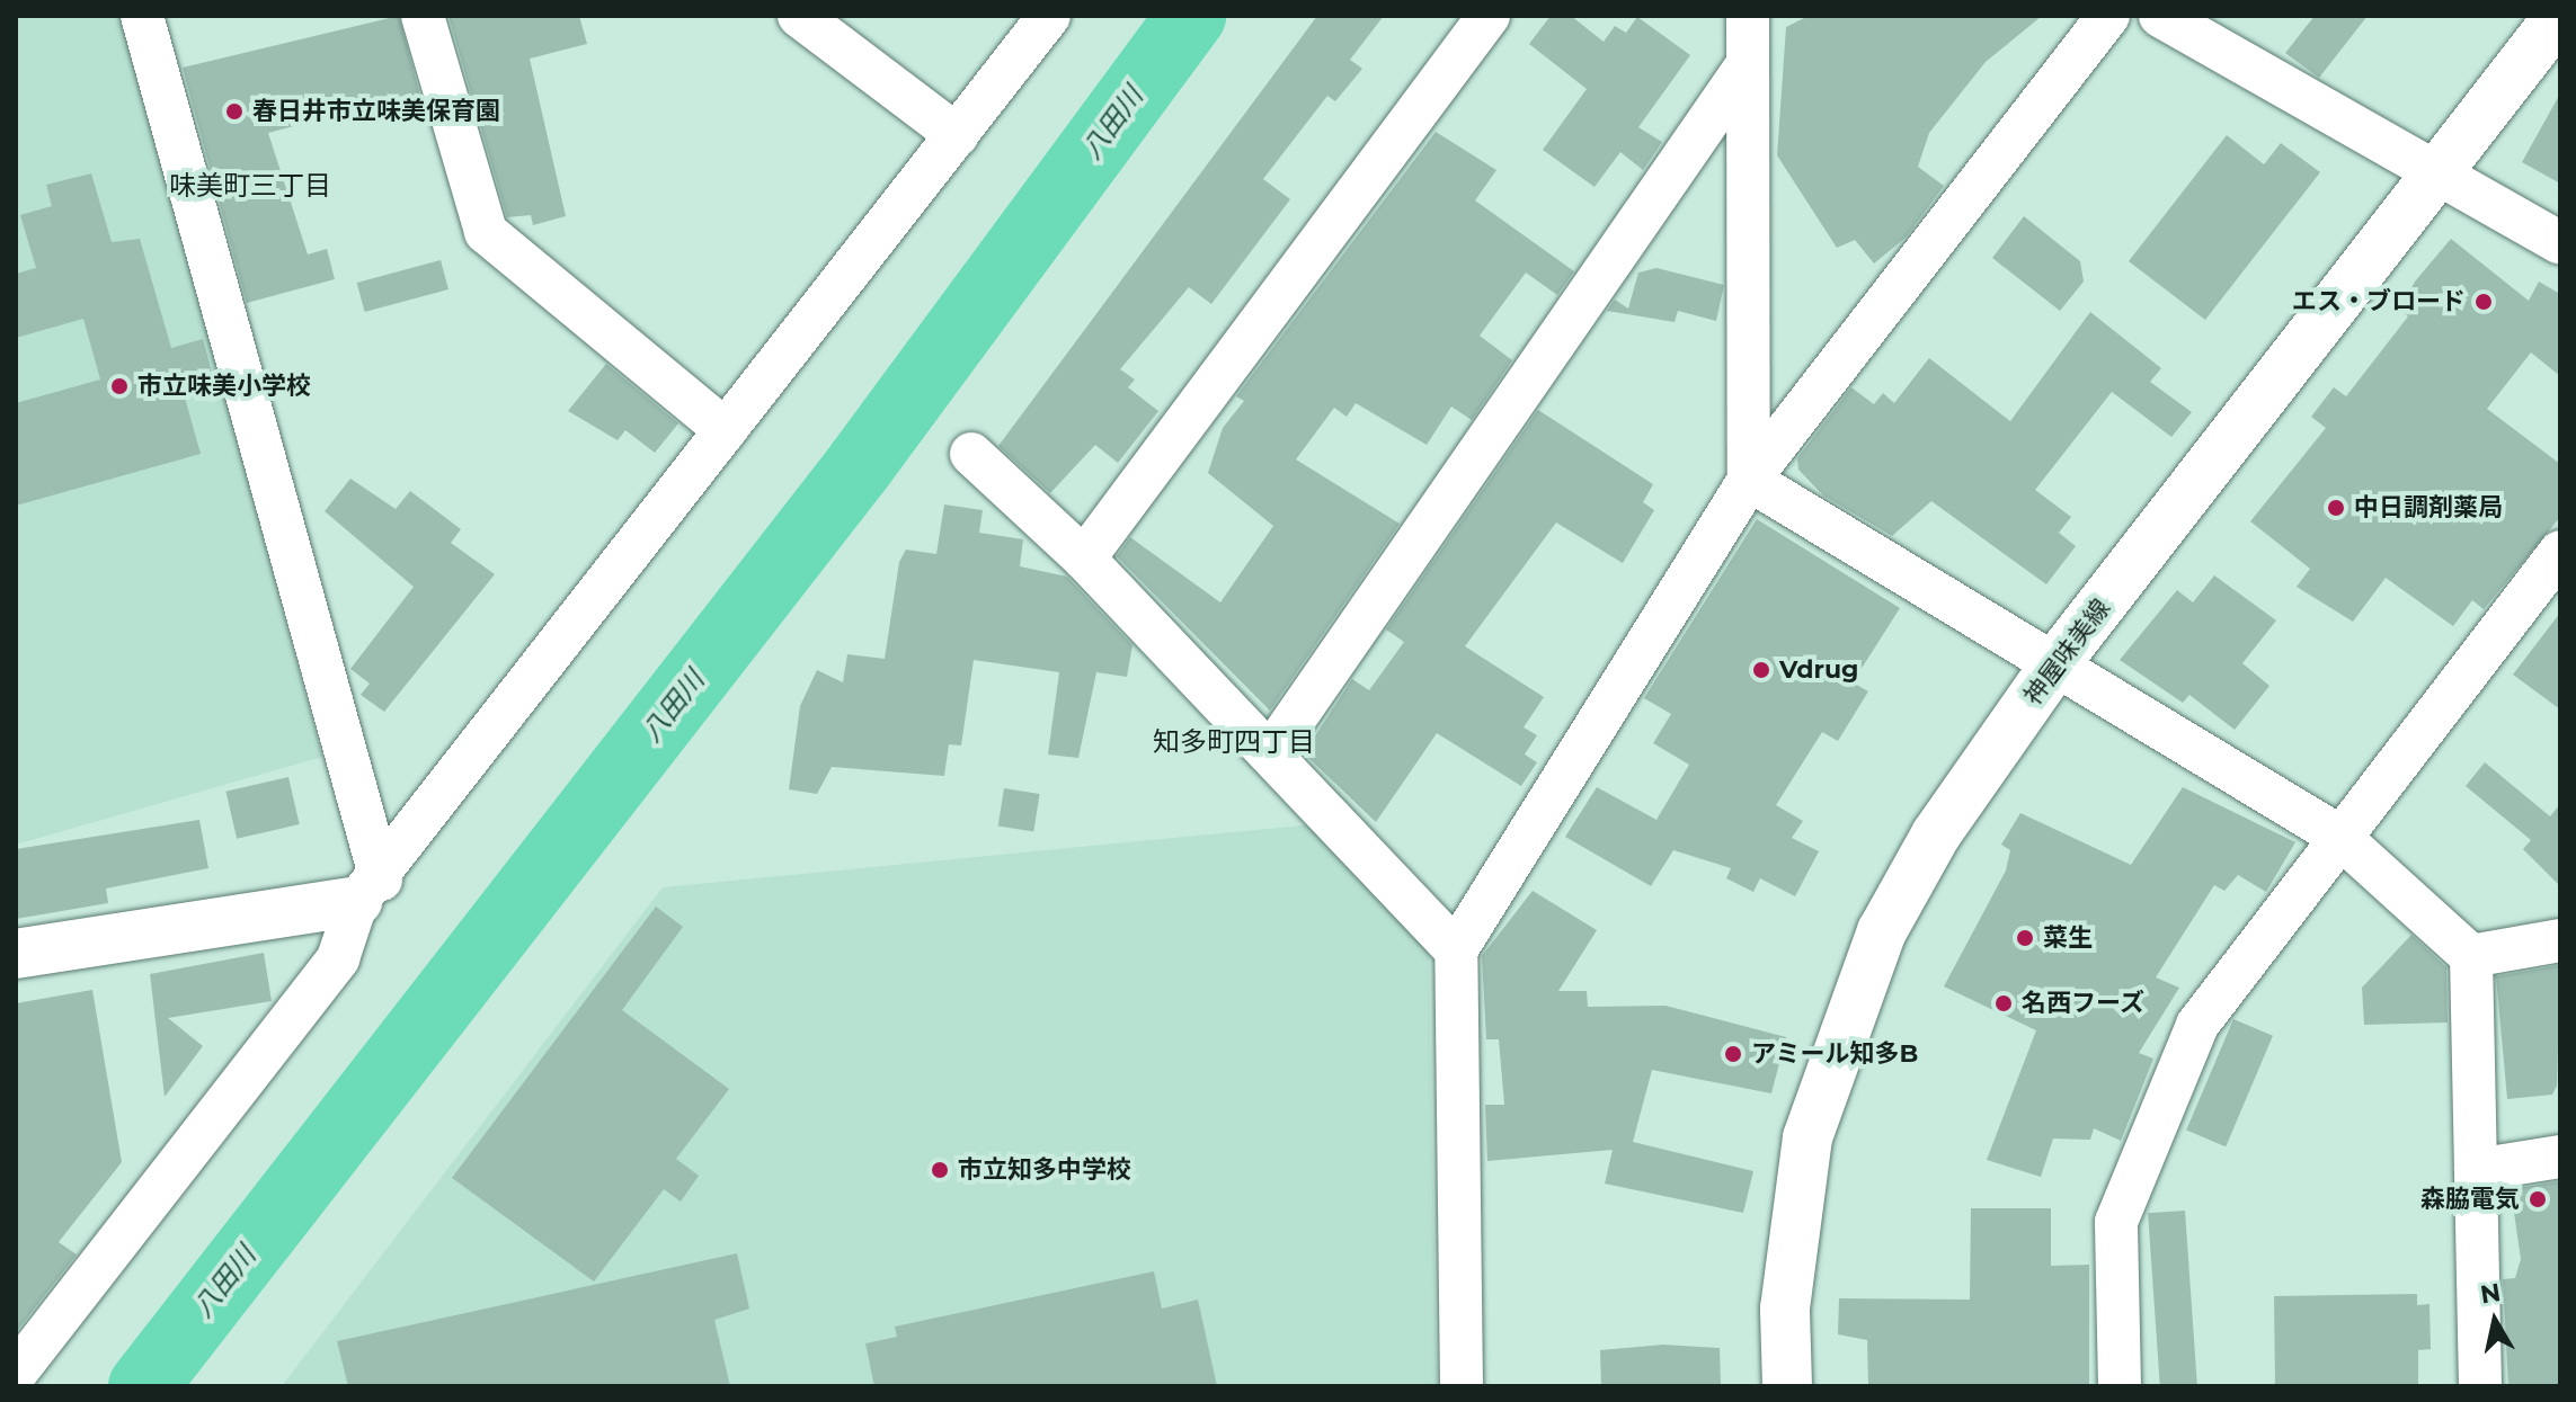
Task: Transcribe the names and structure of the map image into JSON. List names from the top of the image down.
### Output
{
  "streets": {
    "main road": ["神屋味美線"]
  },
  "districts": ["味美町三丁目", "知多町四丁目"],
  "water": ["八田川"],
  "places": [
    "春日井市立味美保育園",
    "エス・ブロード",
    "市立味美小学校",
    "中日調剤薬局",
    "Vdrug",
    "菜生",
    "名西フーズ",
    "アミール知多B",
    "市立知多中学校",
    "森脇電気"
  ],
  "north": "top"
}
